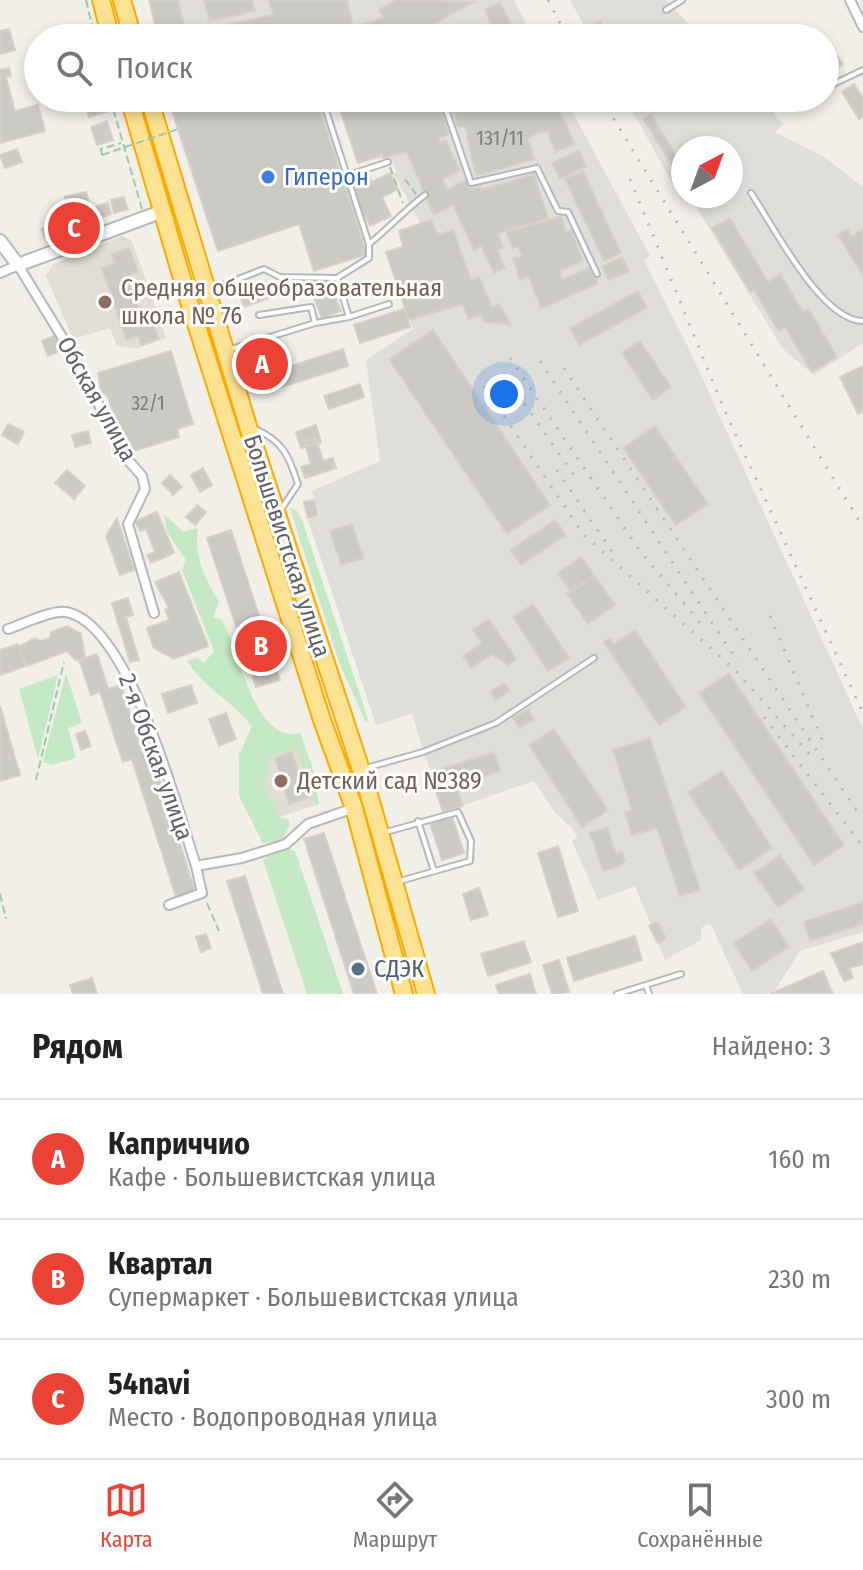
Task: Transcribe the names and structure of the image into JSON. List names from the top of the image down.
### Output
{
  "streets": {
    "highway": ["Большевистская улица"],
    "street": ["Обская улица", "2-я Обская улица"]
  },
  "crossings": [
    ["Большевистская улица", "2-я Обская улица"]
  ],
  "places": [
    "Гиперон",
    "Средняя общеобразовательная школа № 76",
    "Детский сад №389",
    "СДЭК"
  ],
  "house_numbers": ["131/11", "32/1"],
  "north": "top right",
  "page": {
    "search": "Поиск",
    "pins": ["C", "A", "B"],
    "heading": ["Рядом", "Найдено: 3"],
    "list": [
      {
        "mark": "A",
        "name": "Каприччио",
        "note": "Кафе · Большевистская улица",
        "value": "160 m"
      },
      {
        "mark": "B",
        "name": "Квартал",
        "note": "Супермаркет · Большевистская улица",
        "value": "230 m"
      },
      {
        "mark": "C",
        "name": "54navi",
        "note": "Место · Водопроводная улица",
        "value": "300 m"
      }
    ],
    "nav": ["Карта", "Маршрут", "Сохранённые"]
  }
}
